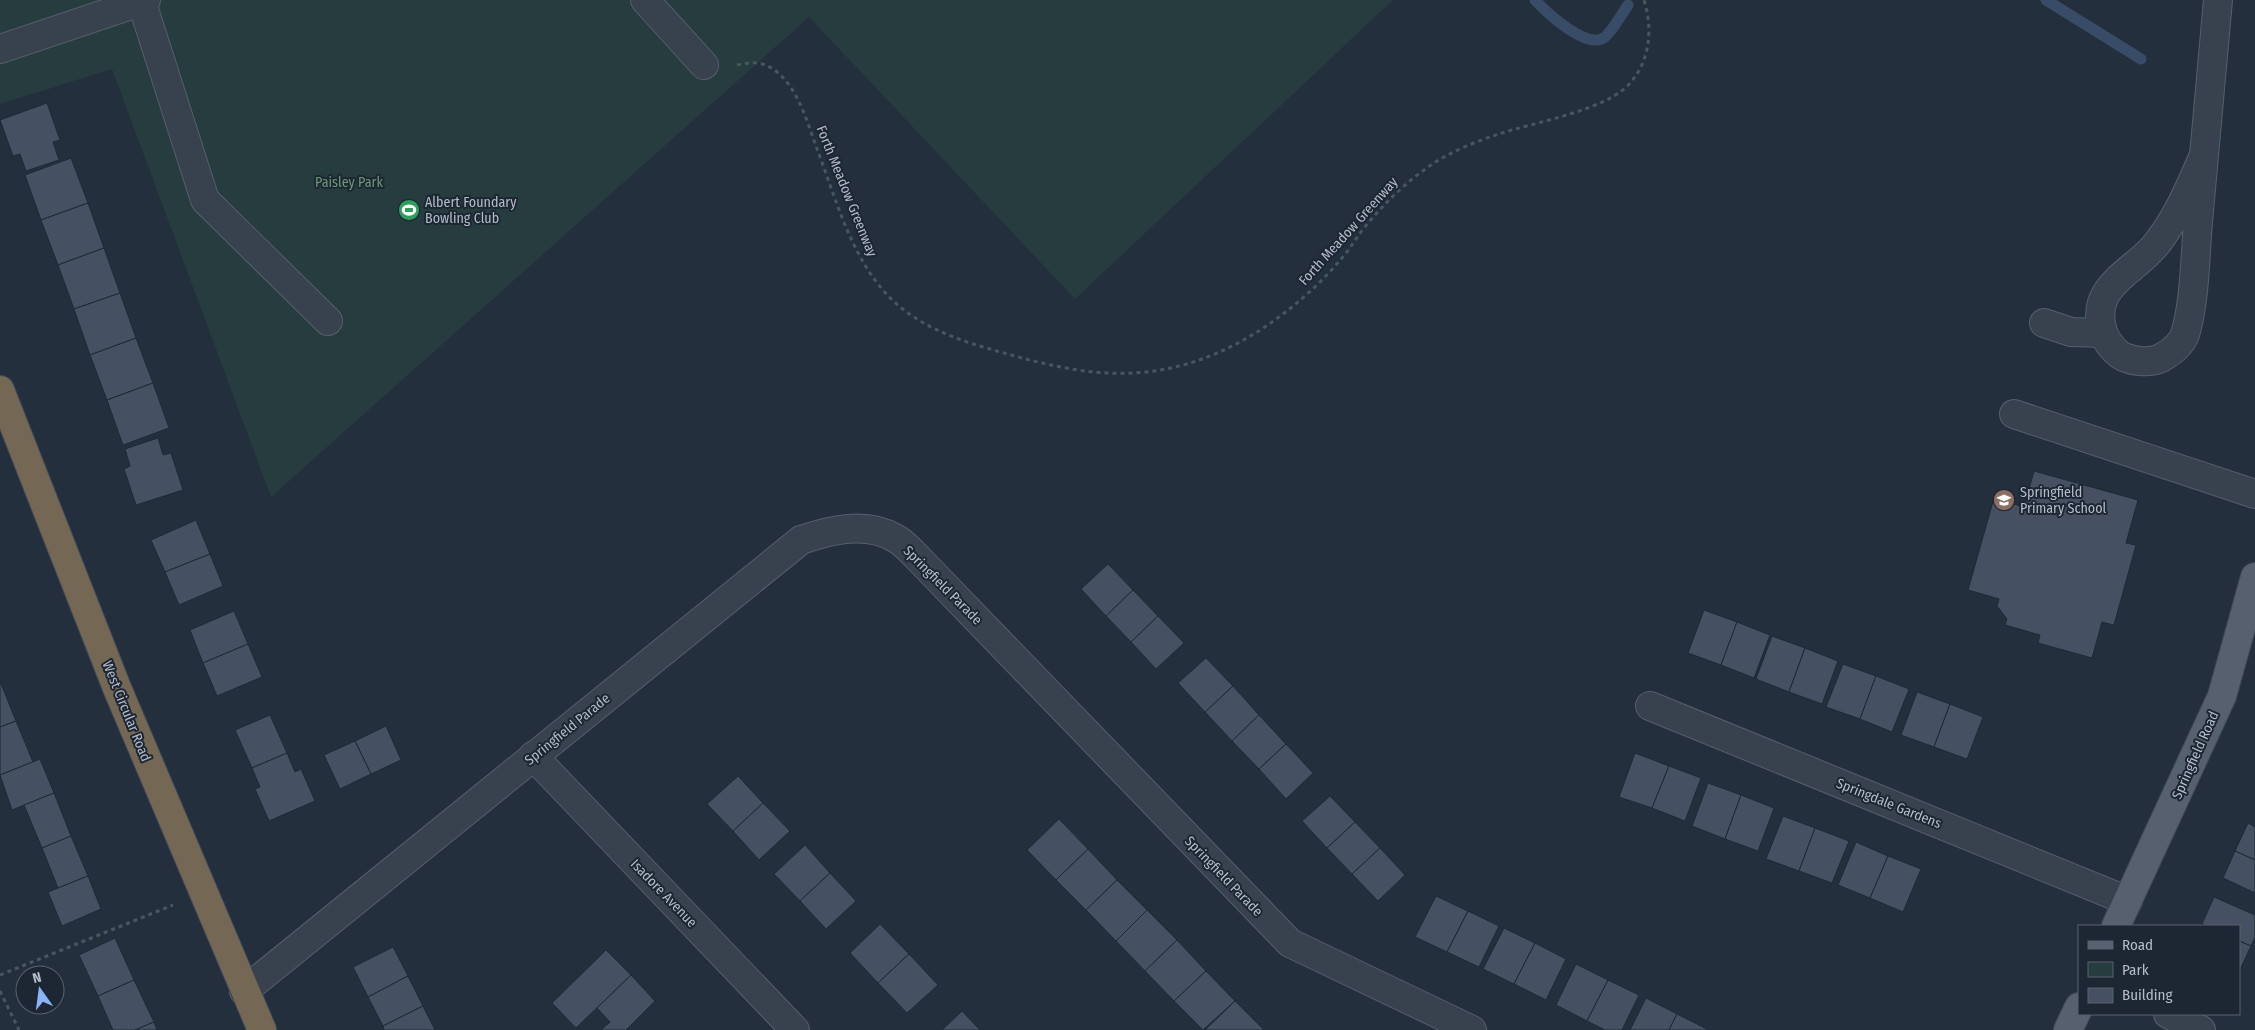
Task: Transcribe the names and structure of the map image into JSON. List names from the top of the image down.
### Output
{
  "streets": {
    "highway": ["West Circular Road"],
    "main road": ["Springfield Road"],
    "street": ["Springfield Parade", "Springdale Gardens", "Isadore Avenue"],
    "path": ["Forth Meadow Greenway"]
  },
  "crossings": [
    ["Springfield Parade", "West Circular Road"],
    ["Springfield Parade", "Isadore Avenue"],
    ["Springfield Road", "Springdale Gardens"]
  ],
  "parks": ["Paisley Park"],
  "places": {
    "sports": ["Albert Foundary Bowling Club"],
    "school or university": ["Springfield Primary School"]
  },
  "legend": ["Road", "Park", "Building"],
  "north": "top"
}
